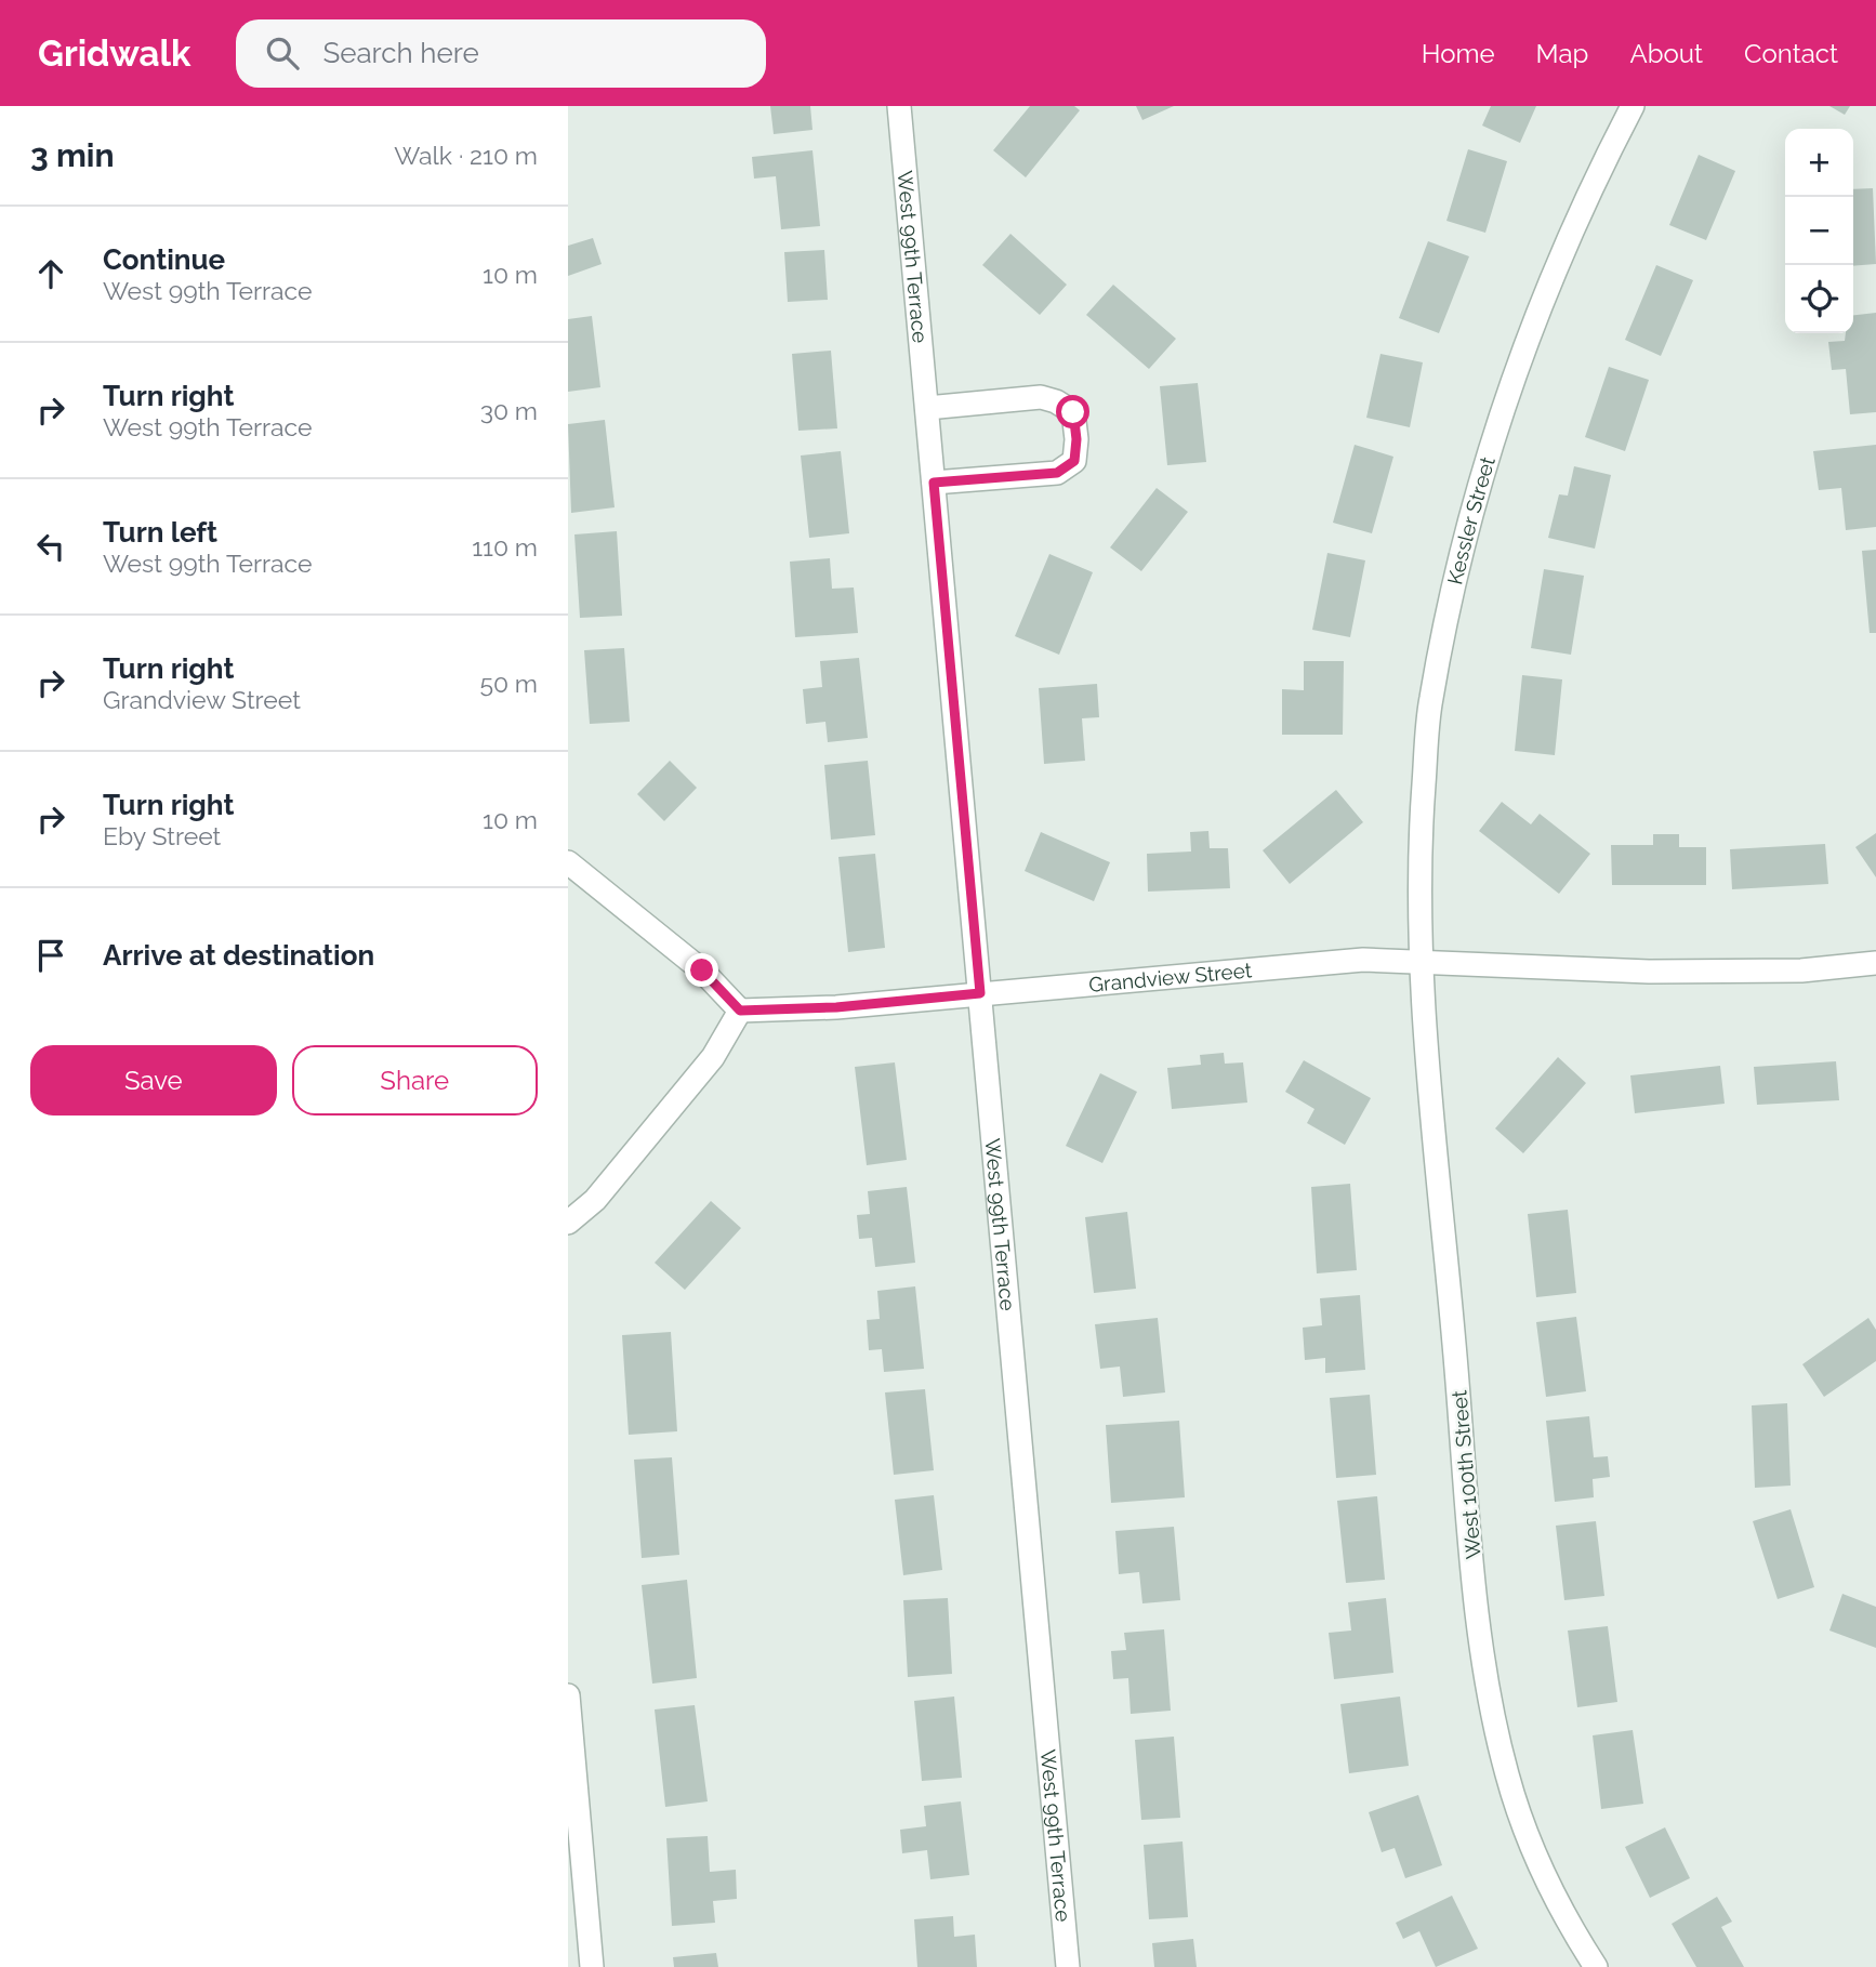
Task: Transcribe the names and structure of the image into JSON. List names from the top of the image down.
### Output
{
  "streets": {
    "street": [
      "West 99th Terrace",
      "Kessler Street",
      "Grandview Street",
      "West 100th Street"
    ]
  },
  "crossings": [
    ["West 99th Terrace", "Grandview Street"],
    ["Kessler Street", "Grandview Street"],
    ["Kessler Street", "West 100th Street"],
    ["Grandview Street", "West 100th Street"]
  ],
  "page": {
    "header": "Gridwalk",
    "search": "Search here",
    "nav": [
      "Home",
      "Map",
      "About",
      "Contact"
    ],
    "heading": ["3 min", "Walk · 210 m"],
    "map_buttons": ["+", "−"],
    "list": [
      ["Continue", "West 99th Terrace", "10 m"],
      ["Turn right", "West 99th Terrace", "30 m"],
      ["Turn left", "West 99th Terrace", "110 m"],
      ["Turn right", "Grandview Street", "50 m"],
      ["Turn right", "Eby Street", "10 m"],
      "Arrive at destination"
    ],
    "buttons": ["Save", "Share"]
  }
}
